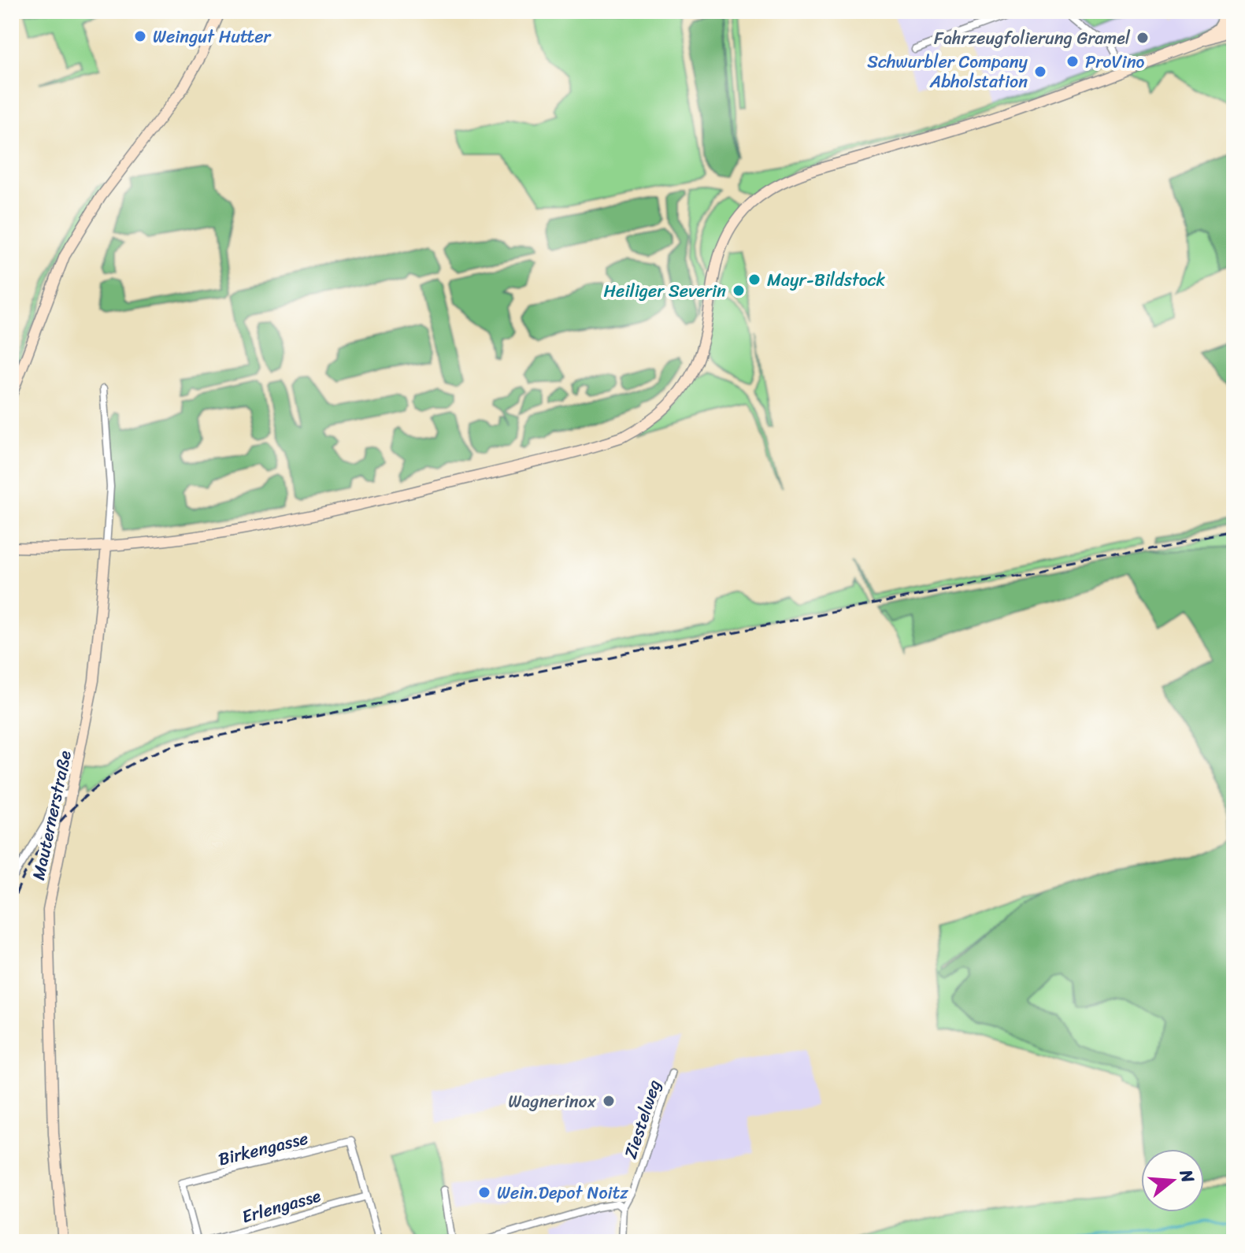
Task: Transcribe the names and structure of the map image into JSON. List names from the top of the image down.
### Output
{
  "streets": {
    "main road": ["Mauternerstraße"],
    "street": ["Ziestelweg", "Birkengasse", "Erlengasse"]
  },
  "crossings": [
    ["Birkengasse", "Erlengasse"]
  ],
  "places": [
    "Weingut Hutter",
    "Fahrzeugfolierung Gramel",
    "ProVino",
    "Schwurbler Company Abholstation",
    "Mayr-Bildstock",
    "Heiliger Severin",
    "Wagnerinox",
    "Wein.Depot Noitz"
  ],
  "north": "right"
}
